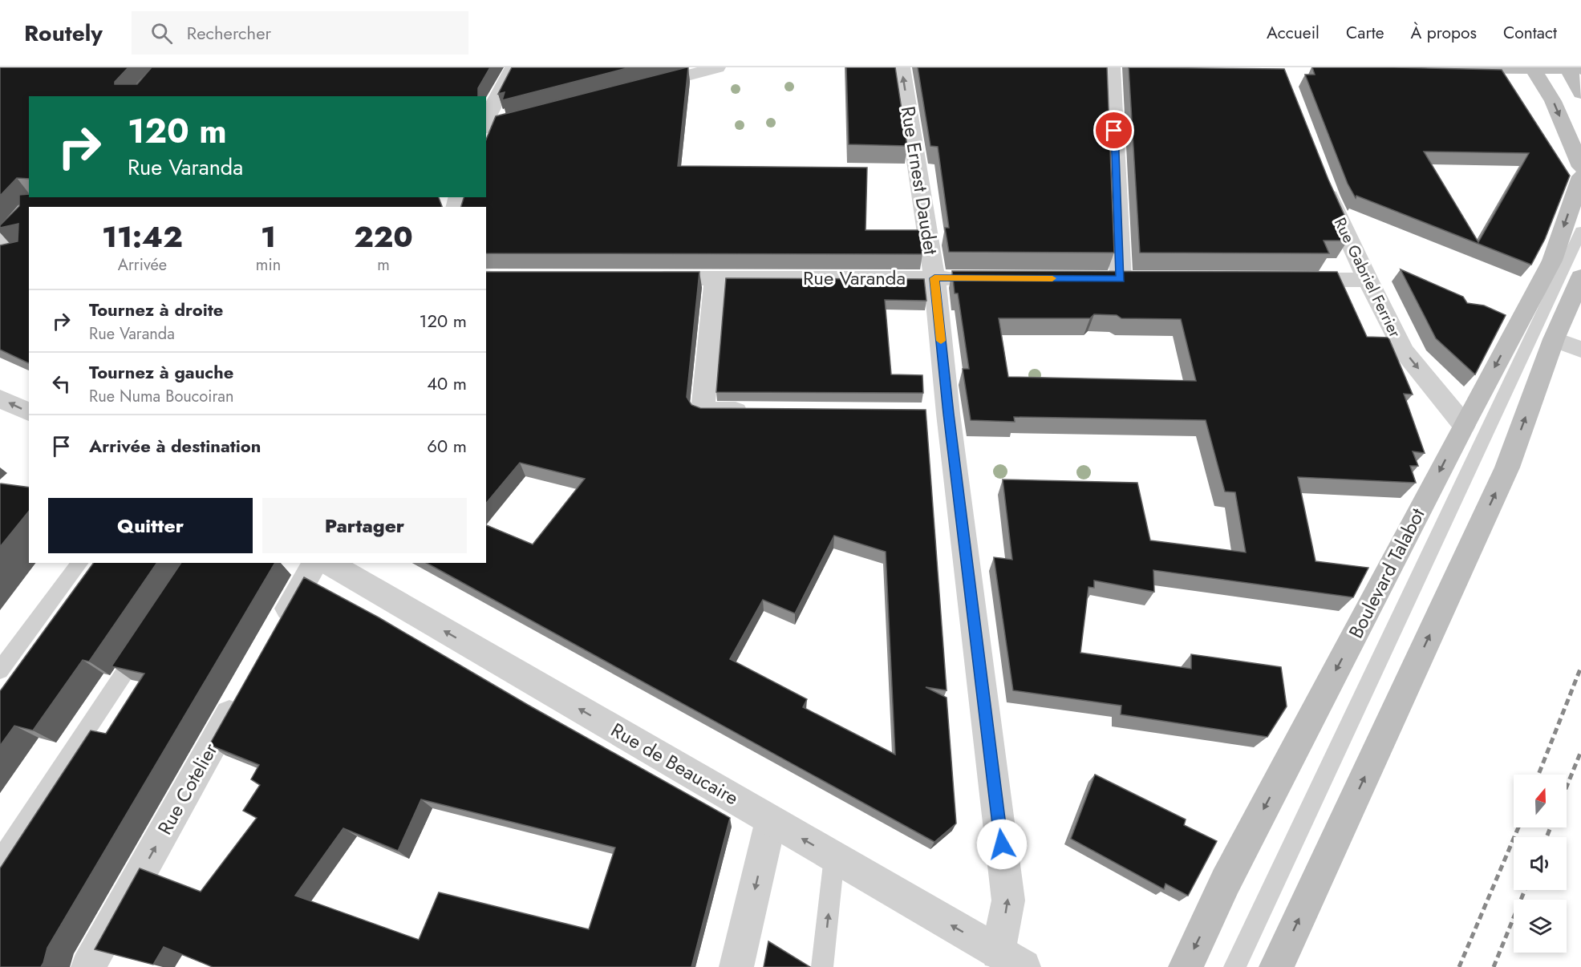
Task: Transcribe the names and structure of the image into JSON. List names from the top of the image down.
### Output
{
  "streets": {
    "main road": ["Boulevard Talabot"],
    "street": [
      "Rue Ernest Daudet",
      "Rue Gabriel Ferrier",
      "Rue Varanda",
      "Rue de Beaucaire",
      "Rue Cotelier"
    ]
  },
  "crossings": [
    ["Rue Ernest Daudet", "Rue Varanda"],
    ["Rue Ernest Daudet", "Rue de Beaucaire"],
    ["Rue Gabriel Ferrier", "Boulevard Talabot"]
  ],
  "one_way": [
    "Rue Ernest Daudet",
    "Rue Gabriel Ferrier",
    "Rue de Beaucaire",
    "Rue Cotelier"
  ],
  "north": "top",
  "page": {
    "header": "Routely",
    "search": "Rechercher",
    "nav": [
      "Accueil",
      "Carte",
      "À propos",
      "Contact"
    ],
    "turn": ["120 m", "Rue Varanda"],
    "eta": [
      "11:42",
      "Arrivée",
      "1",
      "min",
      "220",
      "m"
    ],
    "list": [
      {
        "name": "Tournez à droite",
        "note": "Rue Varanda",
        "value": "120 m"
      },
      {
        "name": "Tournez à gauche",
        "note": "Rue Numa Boucoiran",
        "value": "40 m"
      },
      {
        "name": "Arrivée à destination",
        "value": "60 m"
      }
    ],
    "buttons": ["Quitter", "Partager"]
  }
}
